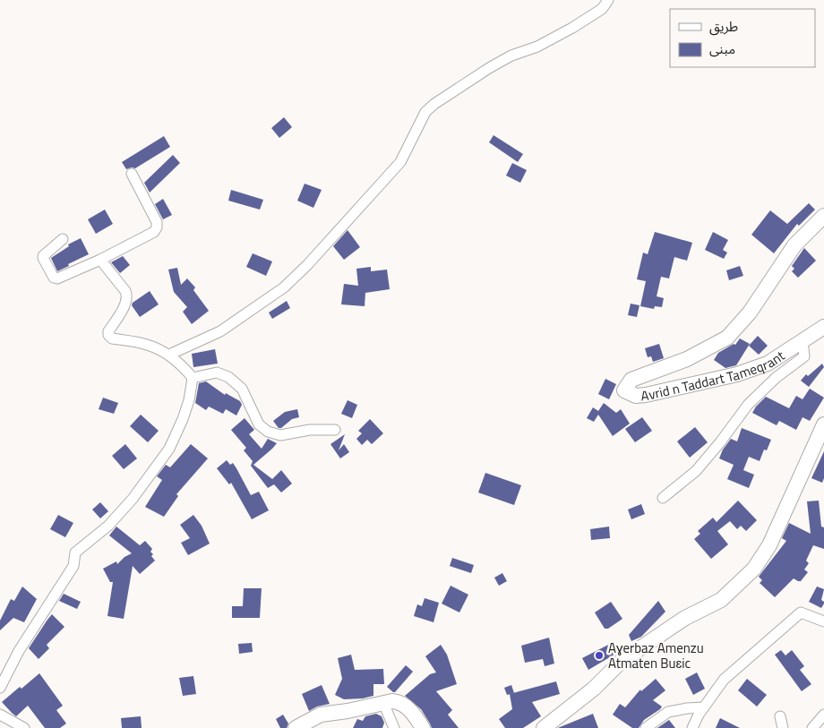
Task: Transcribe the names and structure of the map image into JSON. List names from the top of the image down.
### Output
{
  "streets": {
    "street": ["Avrid n Taddart Tameqrant"]
  },
  "places": ["Aɣerbaz Amenzu Atmaten Buɛic"],
  "legend": ["طريق", "مبنى"]
}
